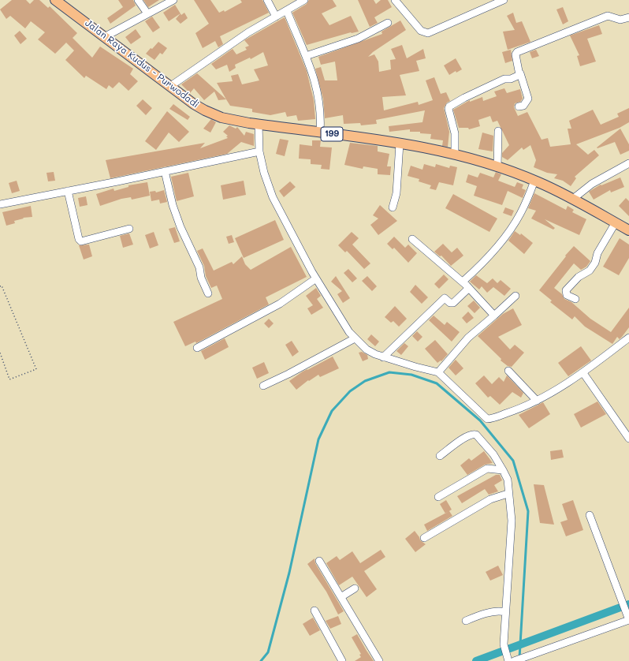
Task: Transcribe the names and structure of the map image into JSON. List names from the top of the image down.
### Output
{
  "streets": {
    "main road": ["Jalan Raya Kudus - Purwodadi", "199"]
  }
}
